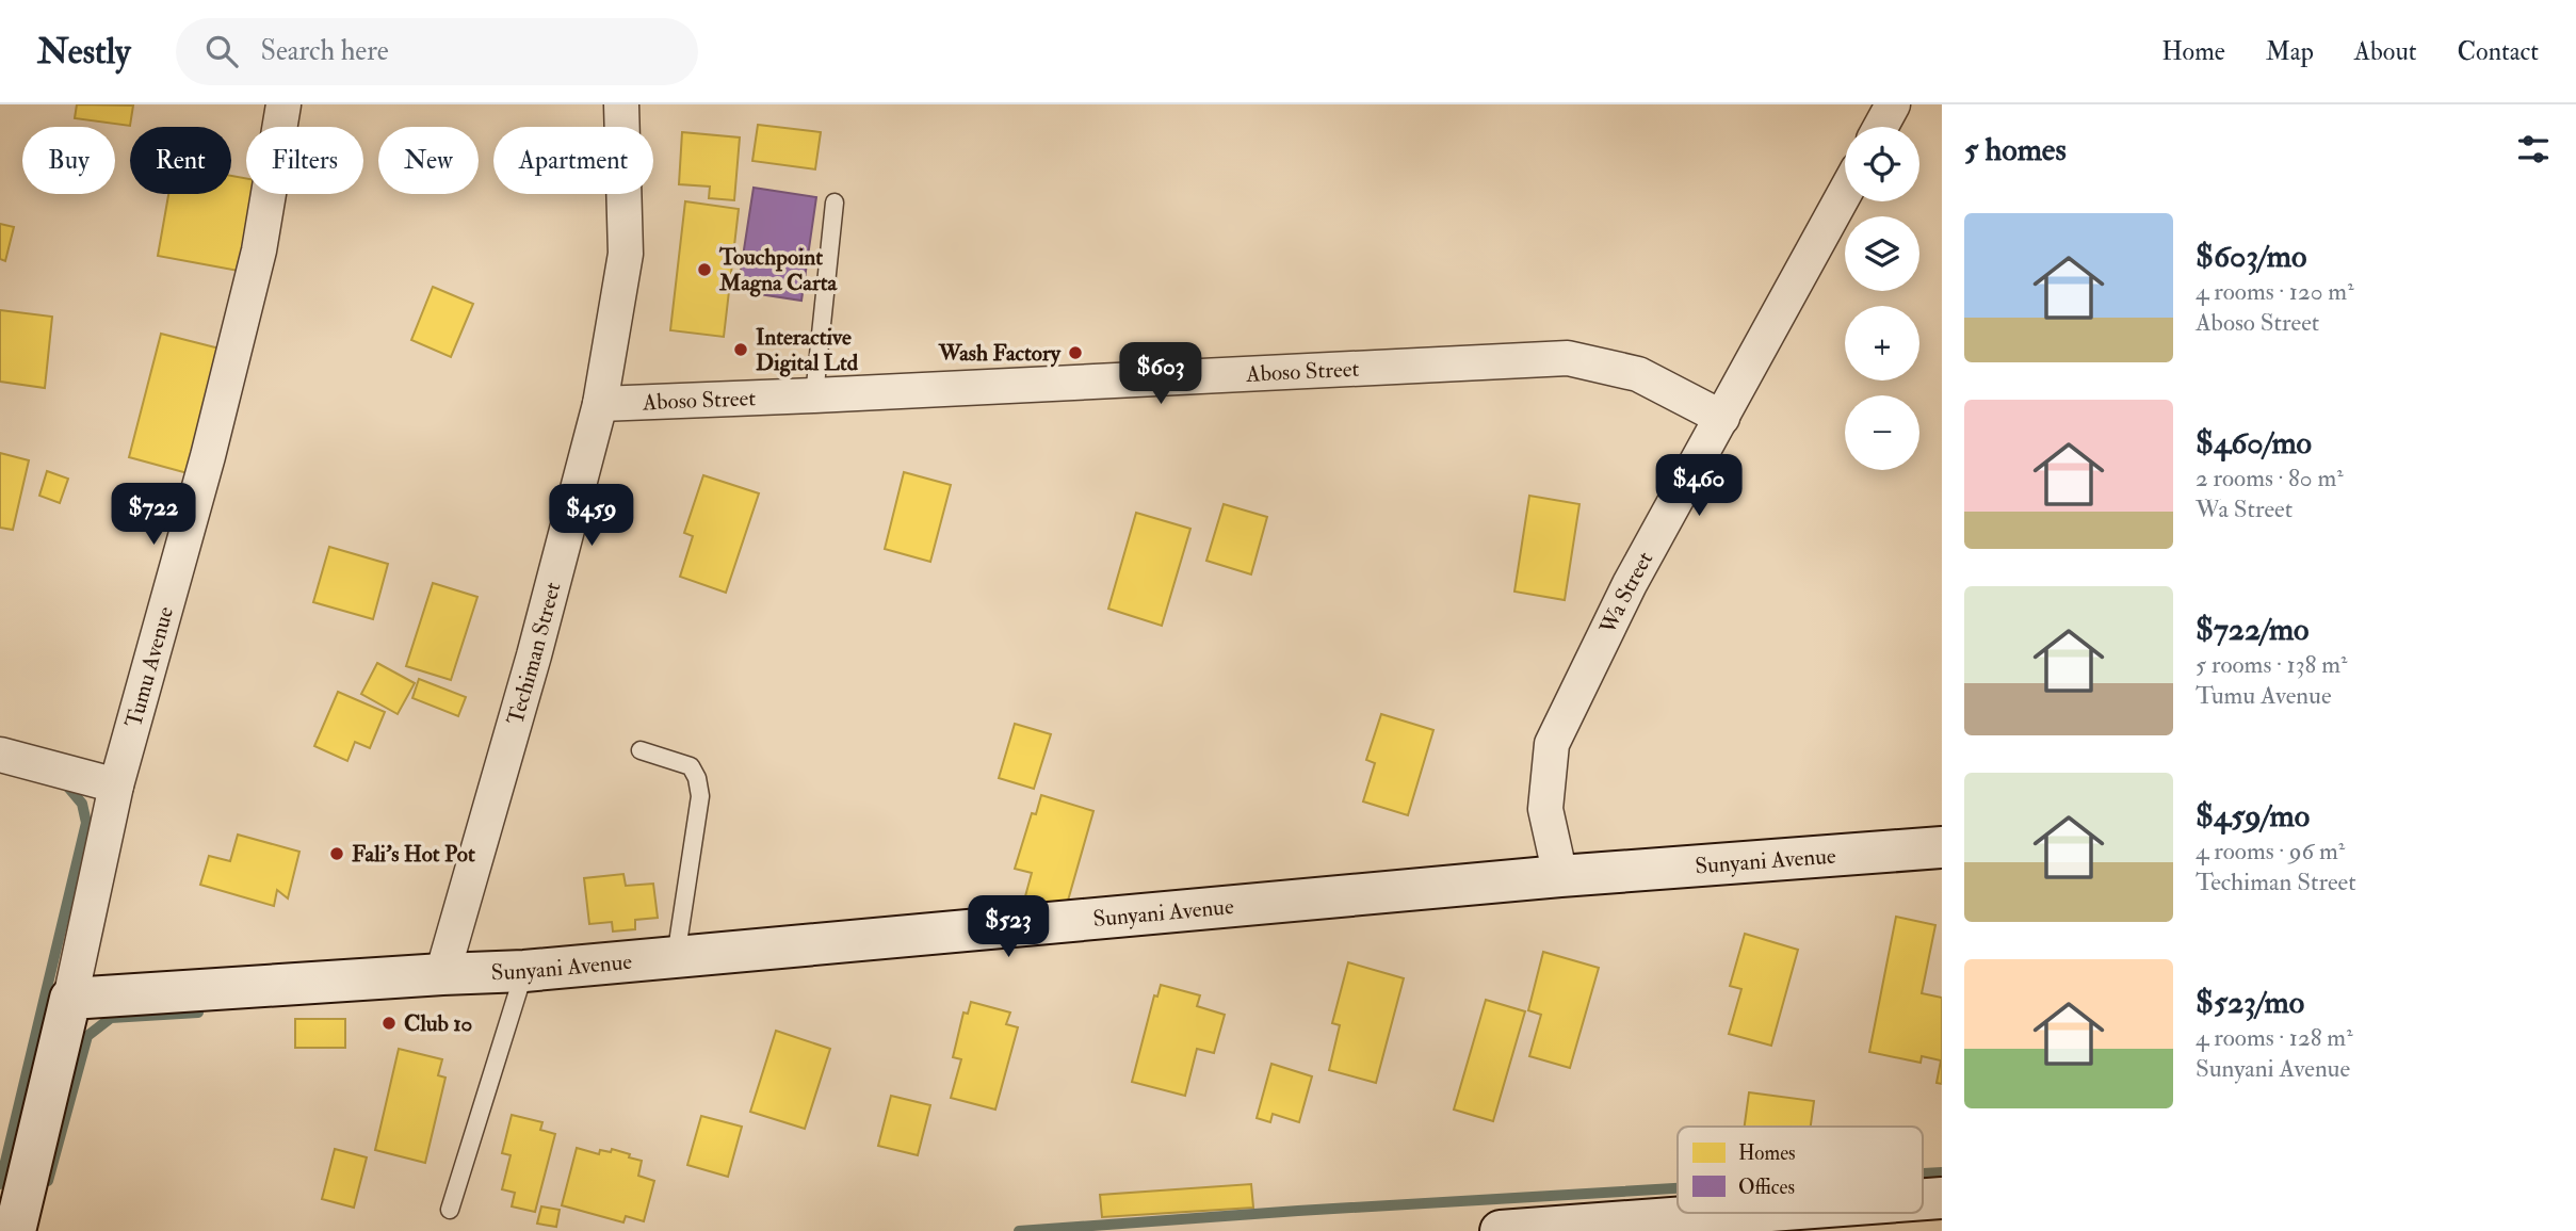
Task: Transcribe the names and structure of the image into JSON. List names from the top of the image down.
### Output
{
  "streets": {
    "street": [
      "Aboso Street",
      "Wa Street",
      "Techiman Street",
      "Tumu Avenue",
      "Sunyani Avenue"
    ]
  },
  "crossings": [
    ["Aboso Street", "Wa Street"],
    ["Aboso Street", "Techiman Street"],
    ["Wa Street", "Sunyani Avenue"],
    ["Techiman Street", "Sunyani Avenue"],
    ["Tumu Avenue", "Sunyani Avenue"]
  ],
  "places": [
    "Touchpoint Magna Carta",
    "Interactive Digital Ltd",
    "Wash Factory",
    "Fali's Hot Pot",
    "Club 10"
  ],
  "legend": ["Homes", "Offices"],
  "page": {
    "header": "Nestly",
    "search": "Search here",
    "nav": [
      "Home",
      "Map",
      "About",
      "Contact"
    ],
    "heading": "5 homes",
    "map_buttons": ["+", "−"],
    "chip": [
      "Buy",
      "Rent",
      "Filters",
      "New",
      "Apartment"
    ],
    "list": [
      {
        "name": "$603/mo",
        "note": "4 rooms · 120 m² · Aboso Street"
      },
      {
        "name": "$460/mo",
        "note": "2 rooms · 80 m² · Wa Street"
      },
      {
        "name": "$722/mo",
        "note": "5 rooms · 138 m² · Tumu Avenue"
      },
      {
        "name": "$459/mo",
        "note": "4 rooms · 96 m² · Techiman Street"
      },
      {
        "name": "$523/mo",
        "note": "4 rooms · 128 m² · Sunyani Avenue"
      }
    ],
    "price": [
      "$603",
      "$460",
      "$722",
      "$459",
      "$523"
    ]
  }
}
